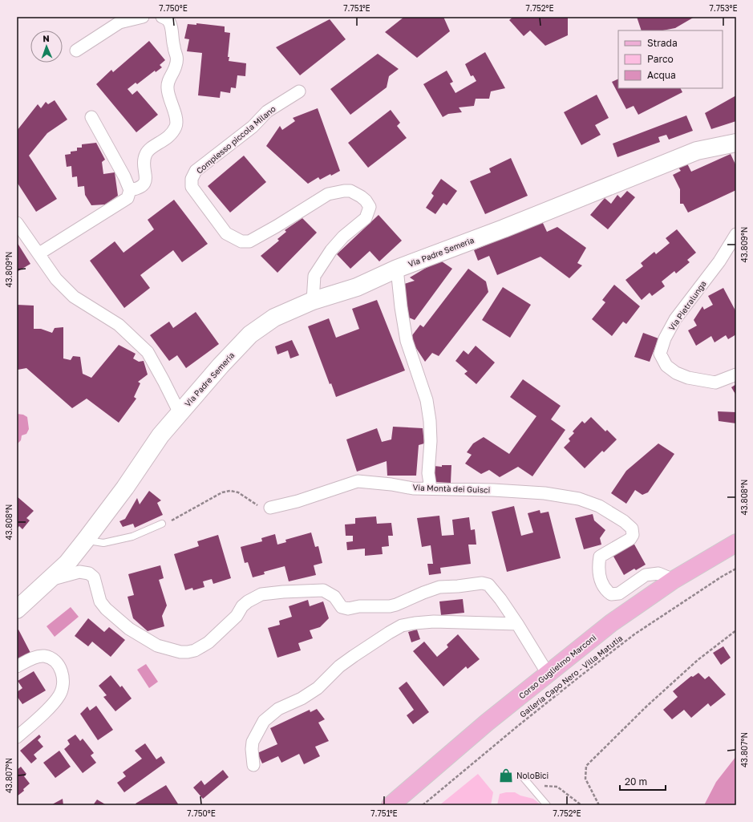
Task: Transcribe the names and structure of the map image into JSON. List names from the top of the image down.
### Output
{
  "streets": {
    "main road": ["Via Padre Semeria", "Corso Guglielmo Marconi"],
    "street": ["Complesso piccola Milano", "Via Pietralunga", "Via Montà dei Guisci"],
    "path": ["Galleria Capo Nero - Villa Matutia"]
  },
  "crossings": [
    ["Complesso piccola Milano", "Via Padre Semeria"],
    ["Via Montà dei Guisci", "Corso Guglielmo Marconi"]
  ],
  "places": {
    "shop": ["NoloBici"]
  },
  "legend": ["Strada", "Parco", "Acqua"],
  "scale_bar": "20 m",
  "north": "top",
  "coordinates": [
    "7.750°E",
    "7.751°E",
    "7.752°E",
    "7.753°E",
    "43.809°N",
    "43.808°N",
    "43.807°N"
  ]
}
